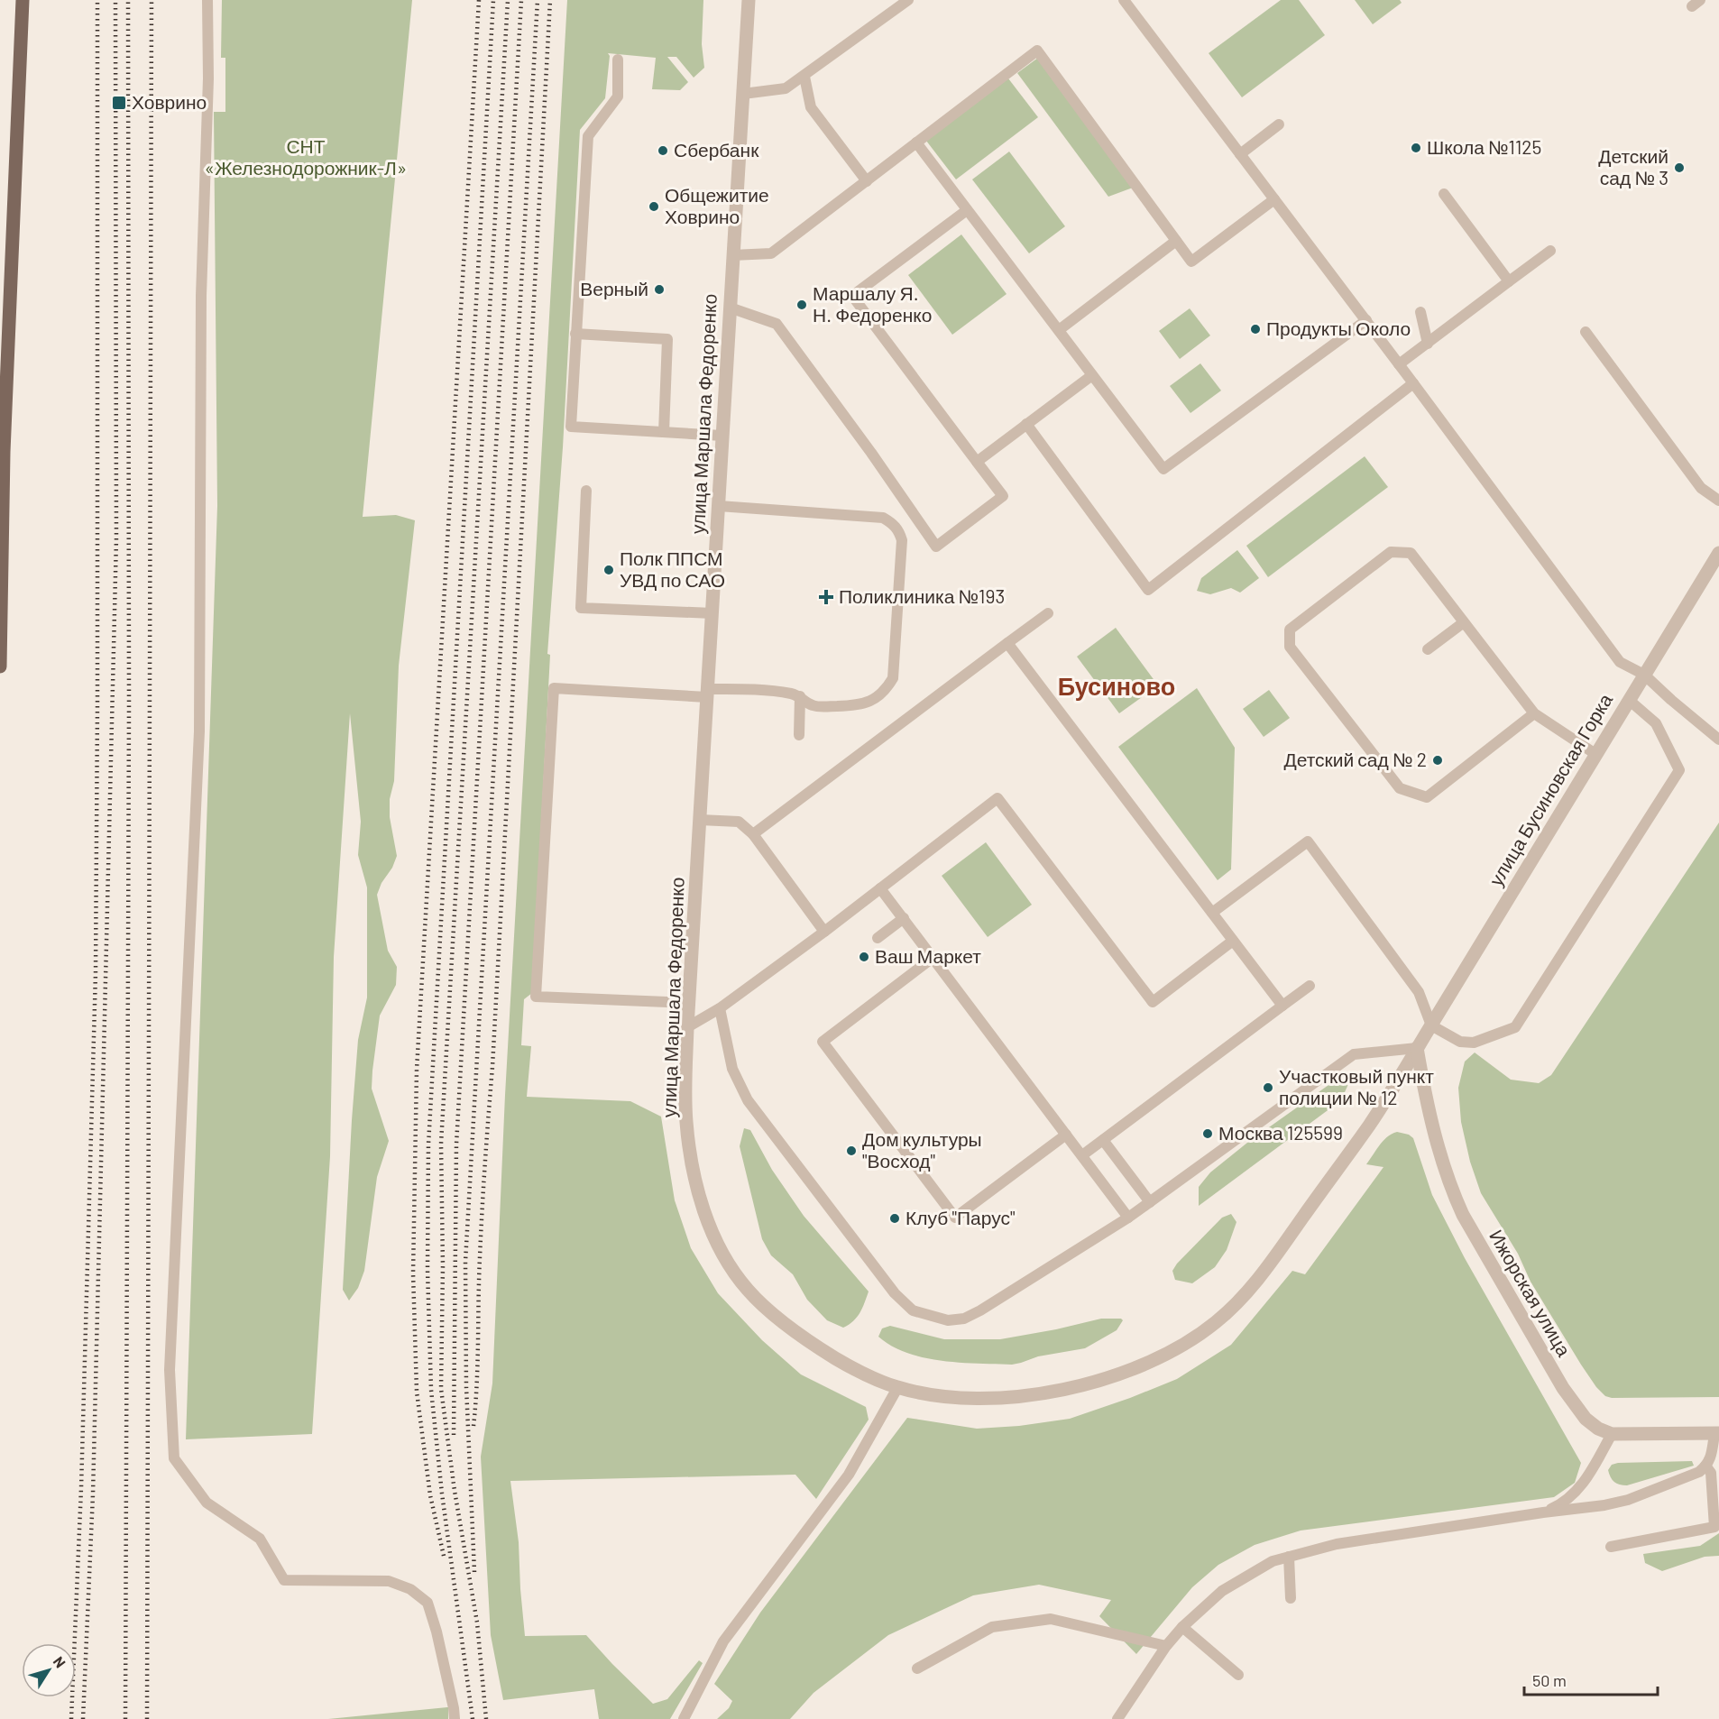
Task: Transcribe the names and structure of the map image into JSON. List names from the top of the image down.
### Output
{
  "streets": {
    "street": ["улица Маршала Федоренко", "улица Бусиновская Горка", "Ижорская улица"]
  },
  "crossings": [
    ["улица Маршала Федоренко", "улица Бусиновская Горка"],
    ["улица Маршала Федоренко", "Ижорская улица"],
    ["улица Бусиновская Горка", "Ижорская улица"]
  ],
  "districts": ["Бусиново"],
  "parks": ["СНТ «Железнодорожник-Л»"],
  "places": {
    "transit": ["Ховрино"],
    "other": [
      "Школа №1125",
      "Сбербанк",
      "Детский сад № 3",
      "Общежитие Ховрино",
      "Верный",
      "Маршалу Я. Н. Федоренко",
      "Продукты Около",
      "Полк ППСМ УВД по САО",
      "Детский сад № 2",
      "Ваш Маркет",
      "Участковый пункт полиции № 12",
      "Москва 125599",
      "Дом культуры \"Восход\"",
      "Клуб \"Парус\""
    ],
    "health": ["Поликлиника №193"]
  },
  "scale_bar": "50 m",
  "north": "top right"
}
